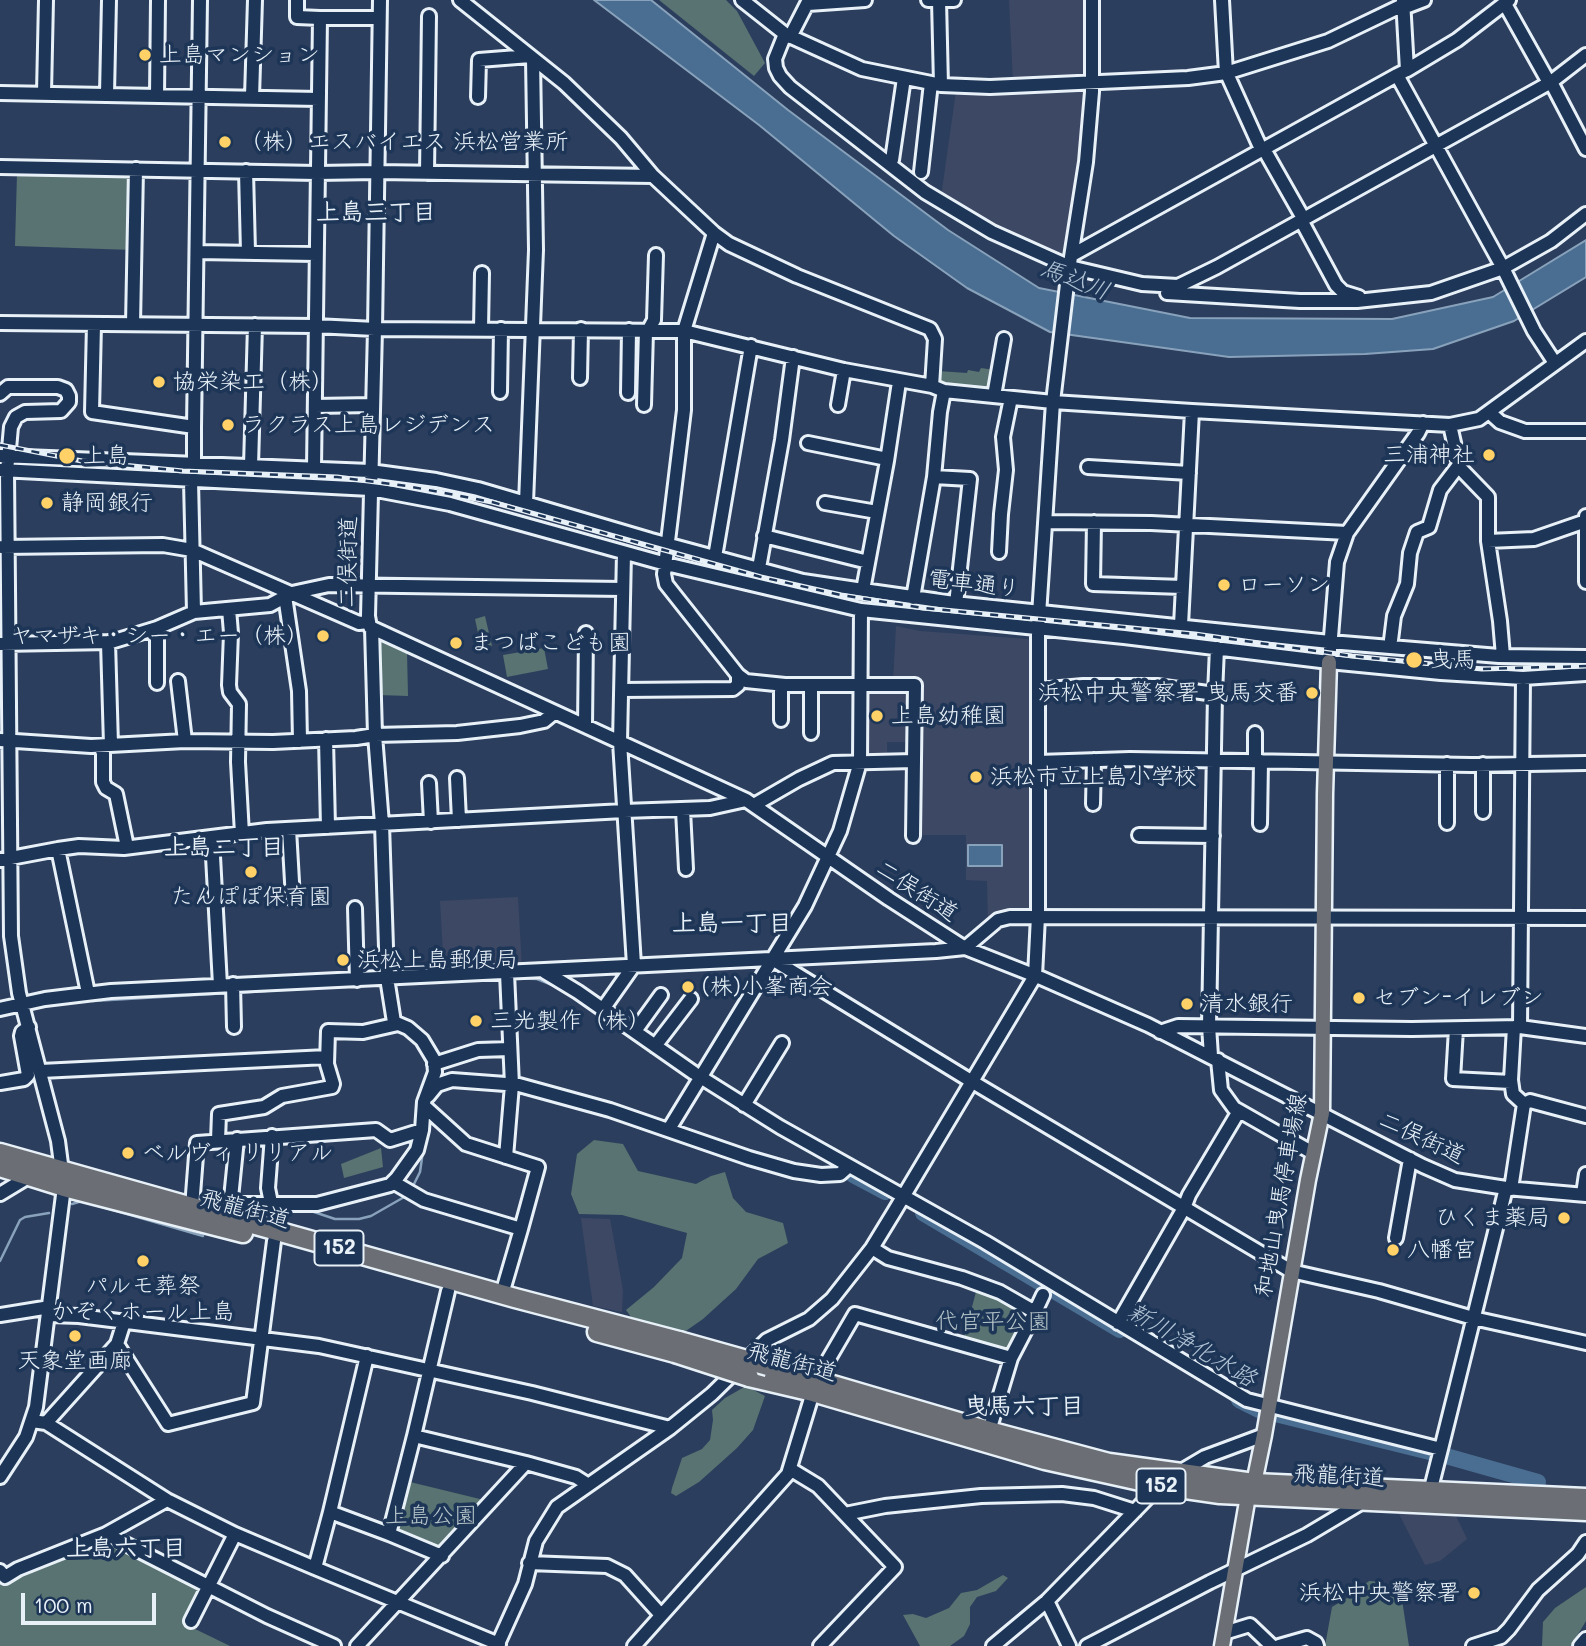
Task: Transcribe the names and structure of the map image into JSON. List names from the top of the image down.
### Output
{
  "streets": {
    "highway": ["飛龍街道", "152"],
    "main road": ["和地山曳馬停車場線"],
    "street": ["二俣街道", "電車通り"]
  },
  "crossings": [
    ["二俣街道", "電車通り"],
    ["二俣街道", "和地山曳馬停車場線"],
    ["電車通り", "和地山曳馬停車場線"],
    ["和地山曳馬停車場線", "飛龍街道"]
  ],
  "districts": [
    "上島三丁目",
    "上島二丁目",
    "上島一丁目",
    "曳馬六丁目",
    "上島六丁目"
  ],
  "water": ["馬込川", "新川浄化水路"],
  "parks": ["代官平公園", "上島公園"],
  "places": [
    "上島マンション",
    "（株）エスバイエス 浜松営業所",
    "協栄染工（株）",
    "ラクラス上島レジデンス",
    "三浦神社",
    "上島",
    "静岡銀行",
    "ローソン",
    "ヤマザキ・シー・エー（株）",
    "まつばこども園",
    "曳馬",
    "浜松中央警察署 曳馬交番",
    "上島幼稚園",
    "浜松市立上島小学校",
    "たんぽぽ保育園",
    "浜松上島郵便局",
    "(株)小峯商会",
    "セブン-イレブン",
    "清水銀行",
    "三光製作（株）",
    "ベルヴィ リリアル",
    "ひくま薬局",
    "八幡宮",
    "パルモ葬祭 かぞくホール上島",
    "天象堂画廊",
    "浜松中央警察署"
  ],
  "scale_bar": "100 m"
}
